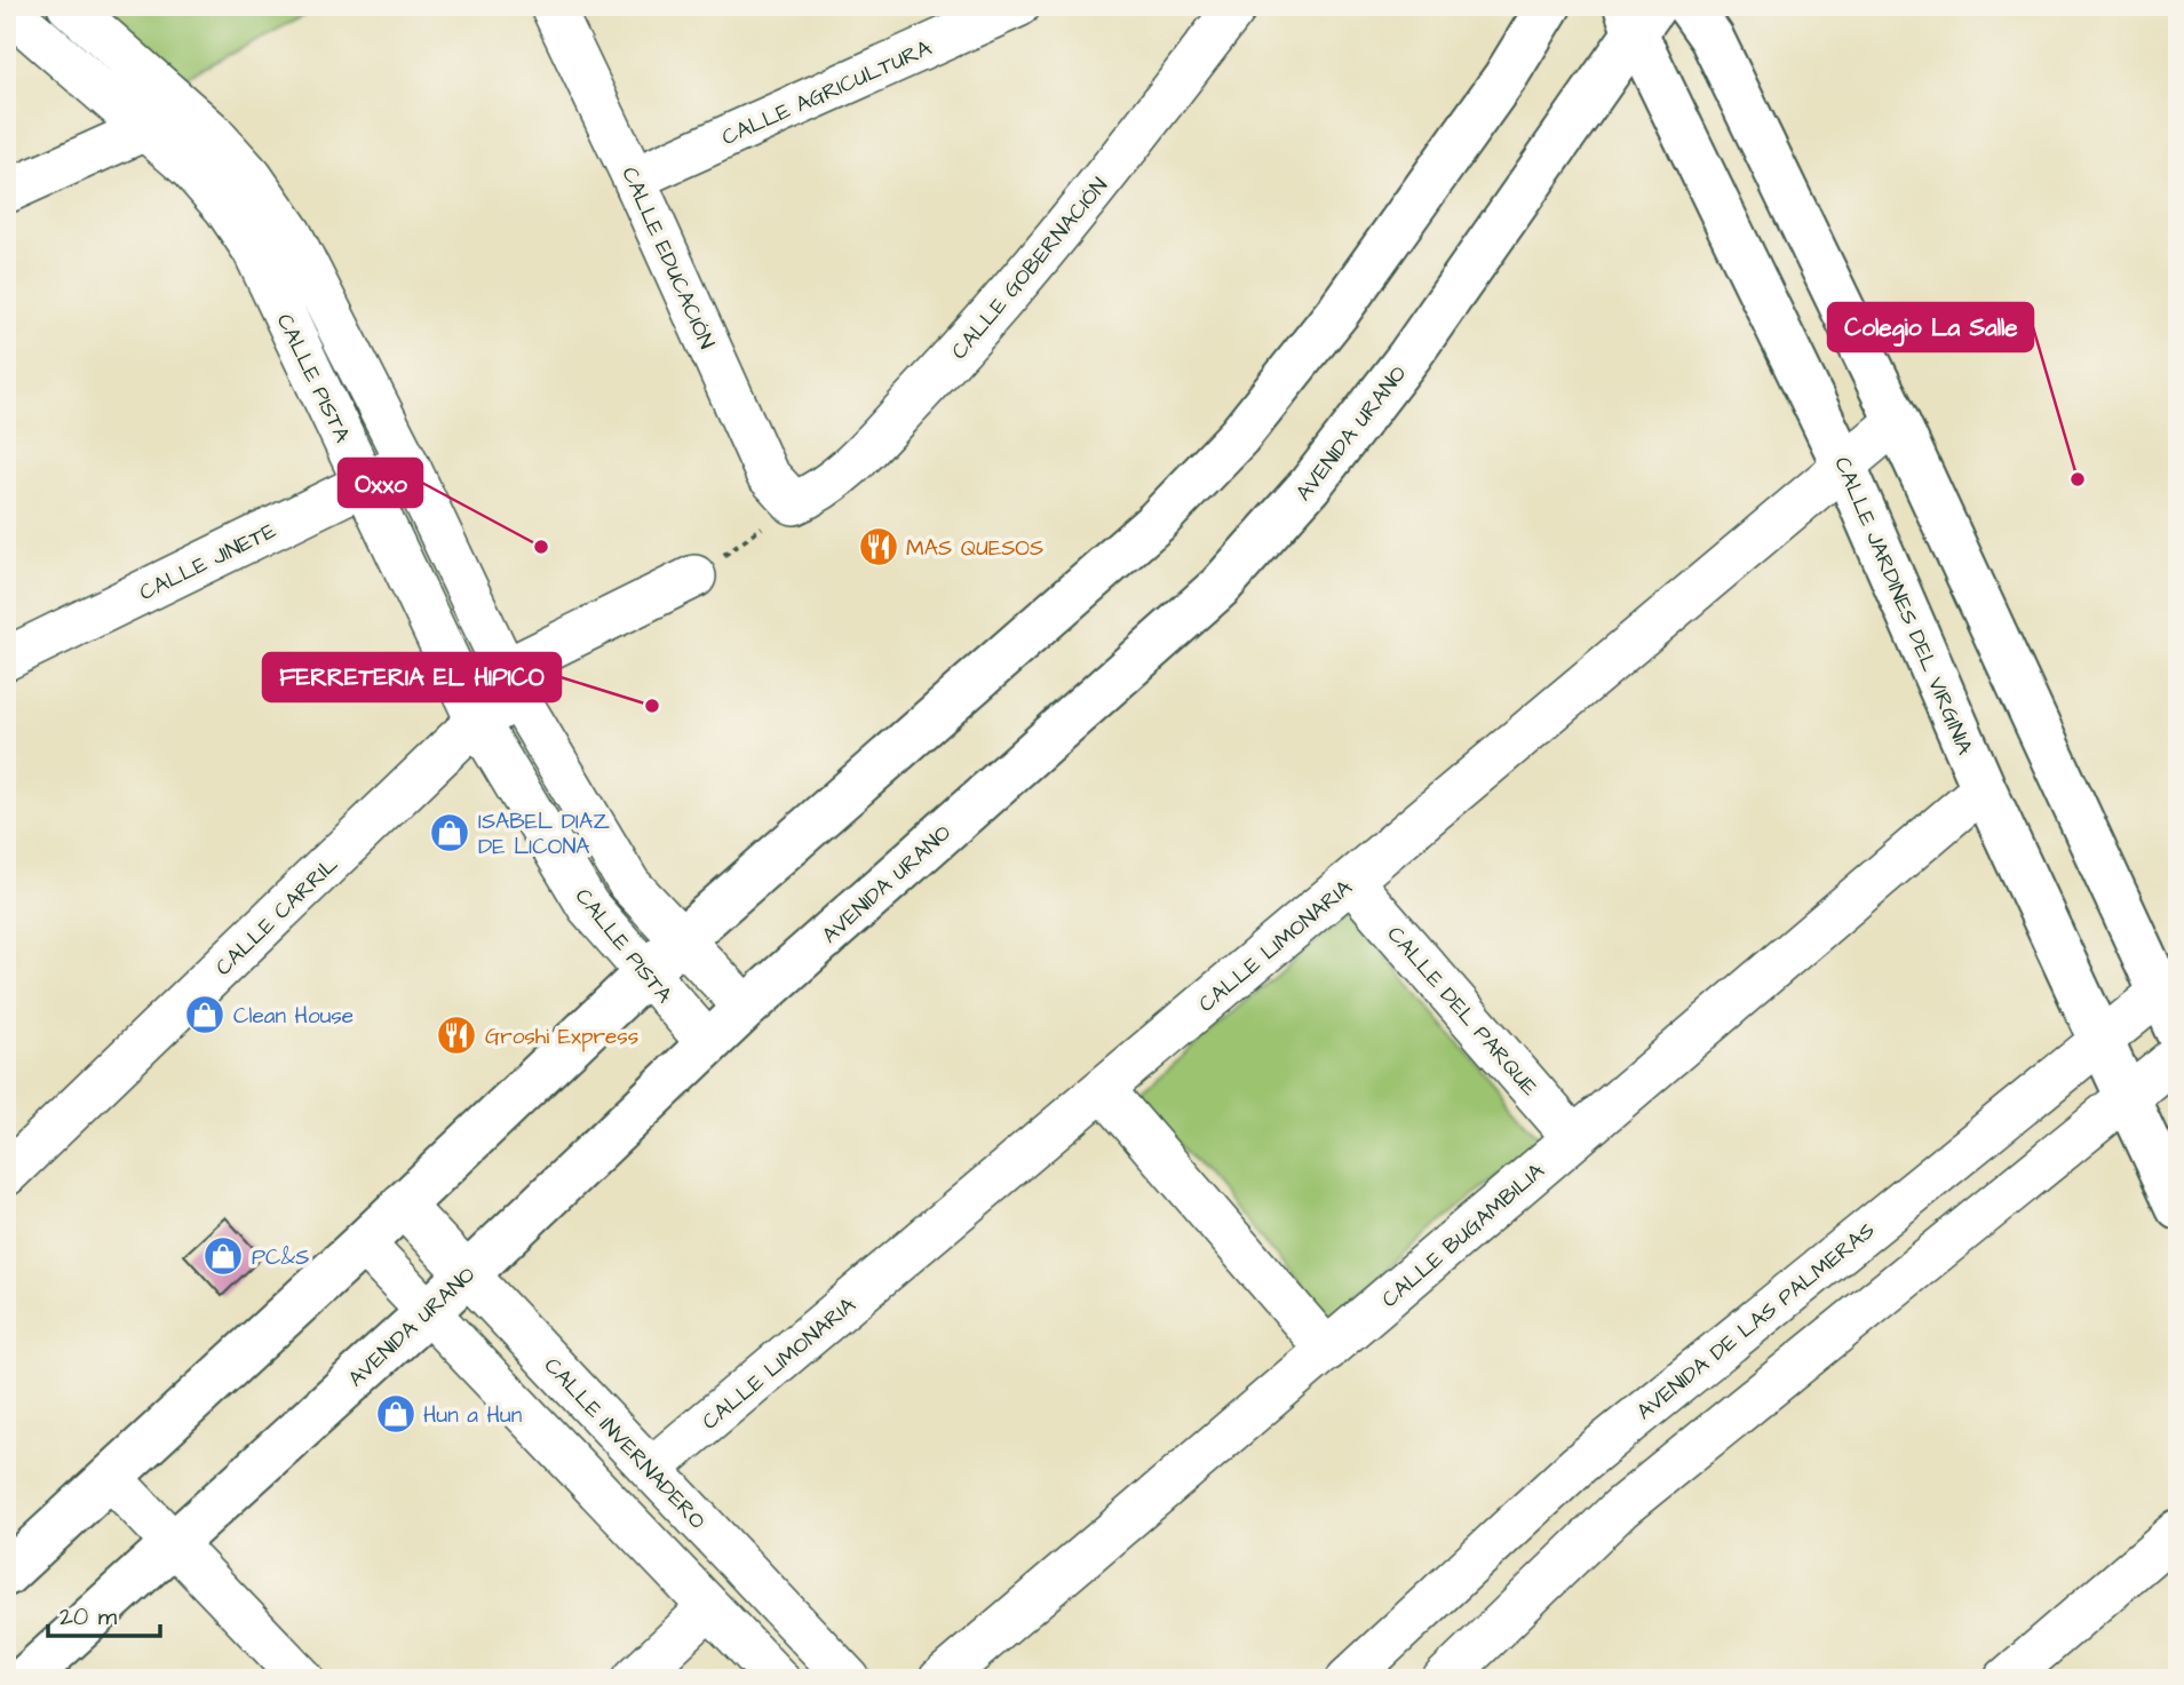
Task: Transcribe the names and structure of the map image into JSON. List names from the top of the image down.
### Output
{
  "streets": {
    "main road": ["AVENIDA URANO", "CALLE JARDINES DEL VIRGINIA"],
    "street": [
      "CALLE AGRICULTURA",
      "CALLE EDUCACIÓN",
      "CALLE GOBERNACIÓN",
      "CALLE PISTA",
      "CALLE JINETE",
      "CALLE CARRIL",
      "CALLE LIMONARIA",
      "CALLE DEL PARQUE",
      "CALLE BUGAMBILIA",
      "AVENIDA DE LAS PALMERAS",
      "CALLE INVERNADERO"
    ]
  },
  "crossings": [
    ["CALLE AGRICULTURA", "CALLE EDUCACIÓN"],
    ["CALLE EDUCACIÓN", "CALLE GOBERNACIÓN"],
    ["CALLE PISTA", "AVENIDA URANO"],
    ["CALLE PISTA", "CALLE JINETE"],
    ["CALLE PISTA", "CALLE CARRIL"],
    ["AVENIDA URANO", "CALLE JARDINES DEL VIRGINIA"],
    ["AVENIDA URANO", "CALLE INVERNADERO"],
    ["CALLE JARDINES DEL VIRGINIA", "CALLE LIMONARIA"],
    ["CALLE JARDINES DEL VIRGINIA", "CALLE BUGAMBILIA"],
    ["CALLE JARDINES DEL VIRGINIA", "AVENIDA DE LAS PALMERAS"],
    ["CALLE LIMONARIA", "CALLE DEL PARQUE"],
    ["CALLE LIMONARIA", "CALLE INVERNADERO"],
    ["CALLE DEL PARQUE", "CALLE BUGAMBILIA"]
  ],
  "places": {
    "other": ["Colegio La Salle", "Oxxo", "FERRETERIA EL HIPICO"],
    "restaurant": ["MAS QUESOS", "Groshi Express"],
    "shop": [
      "ISABEL DIAZ DE LICONA",
      "Clean House",
      "PC&S",
      "Hun a Hun"
    ]
  },
  "scale_bar": "20 m"
}
